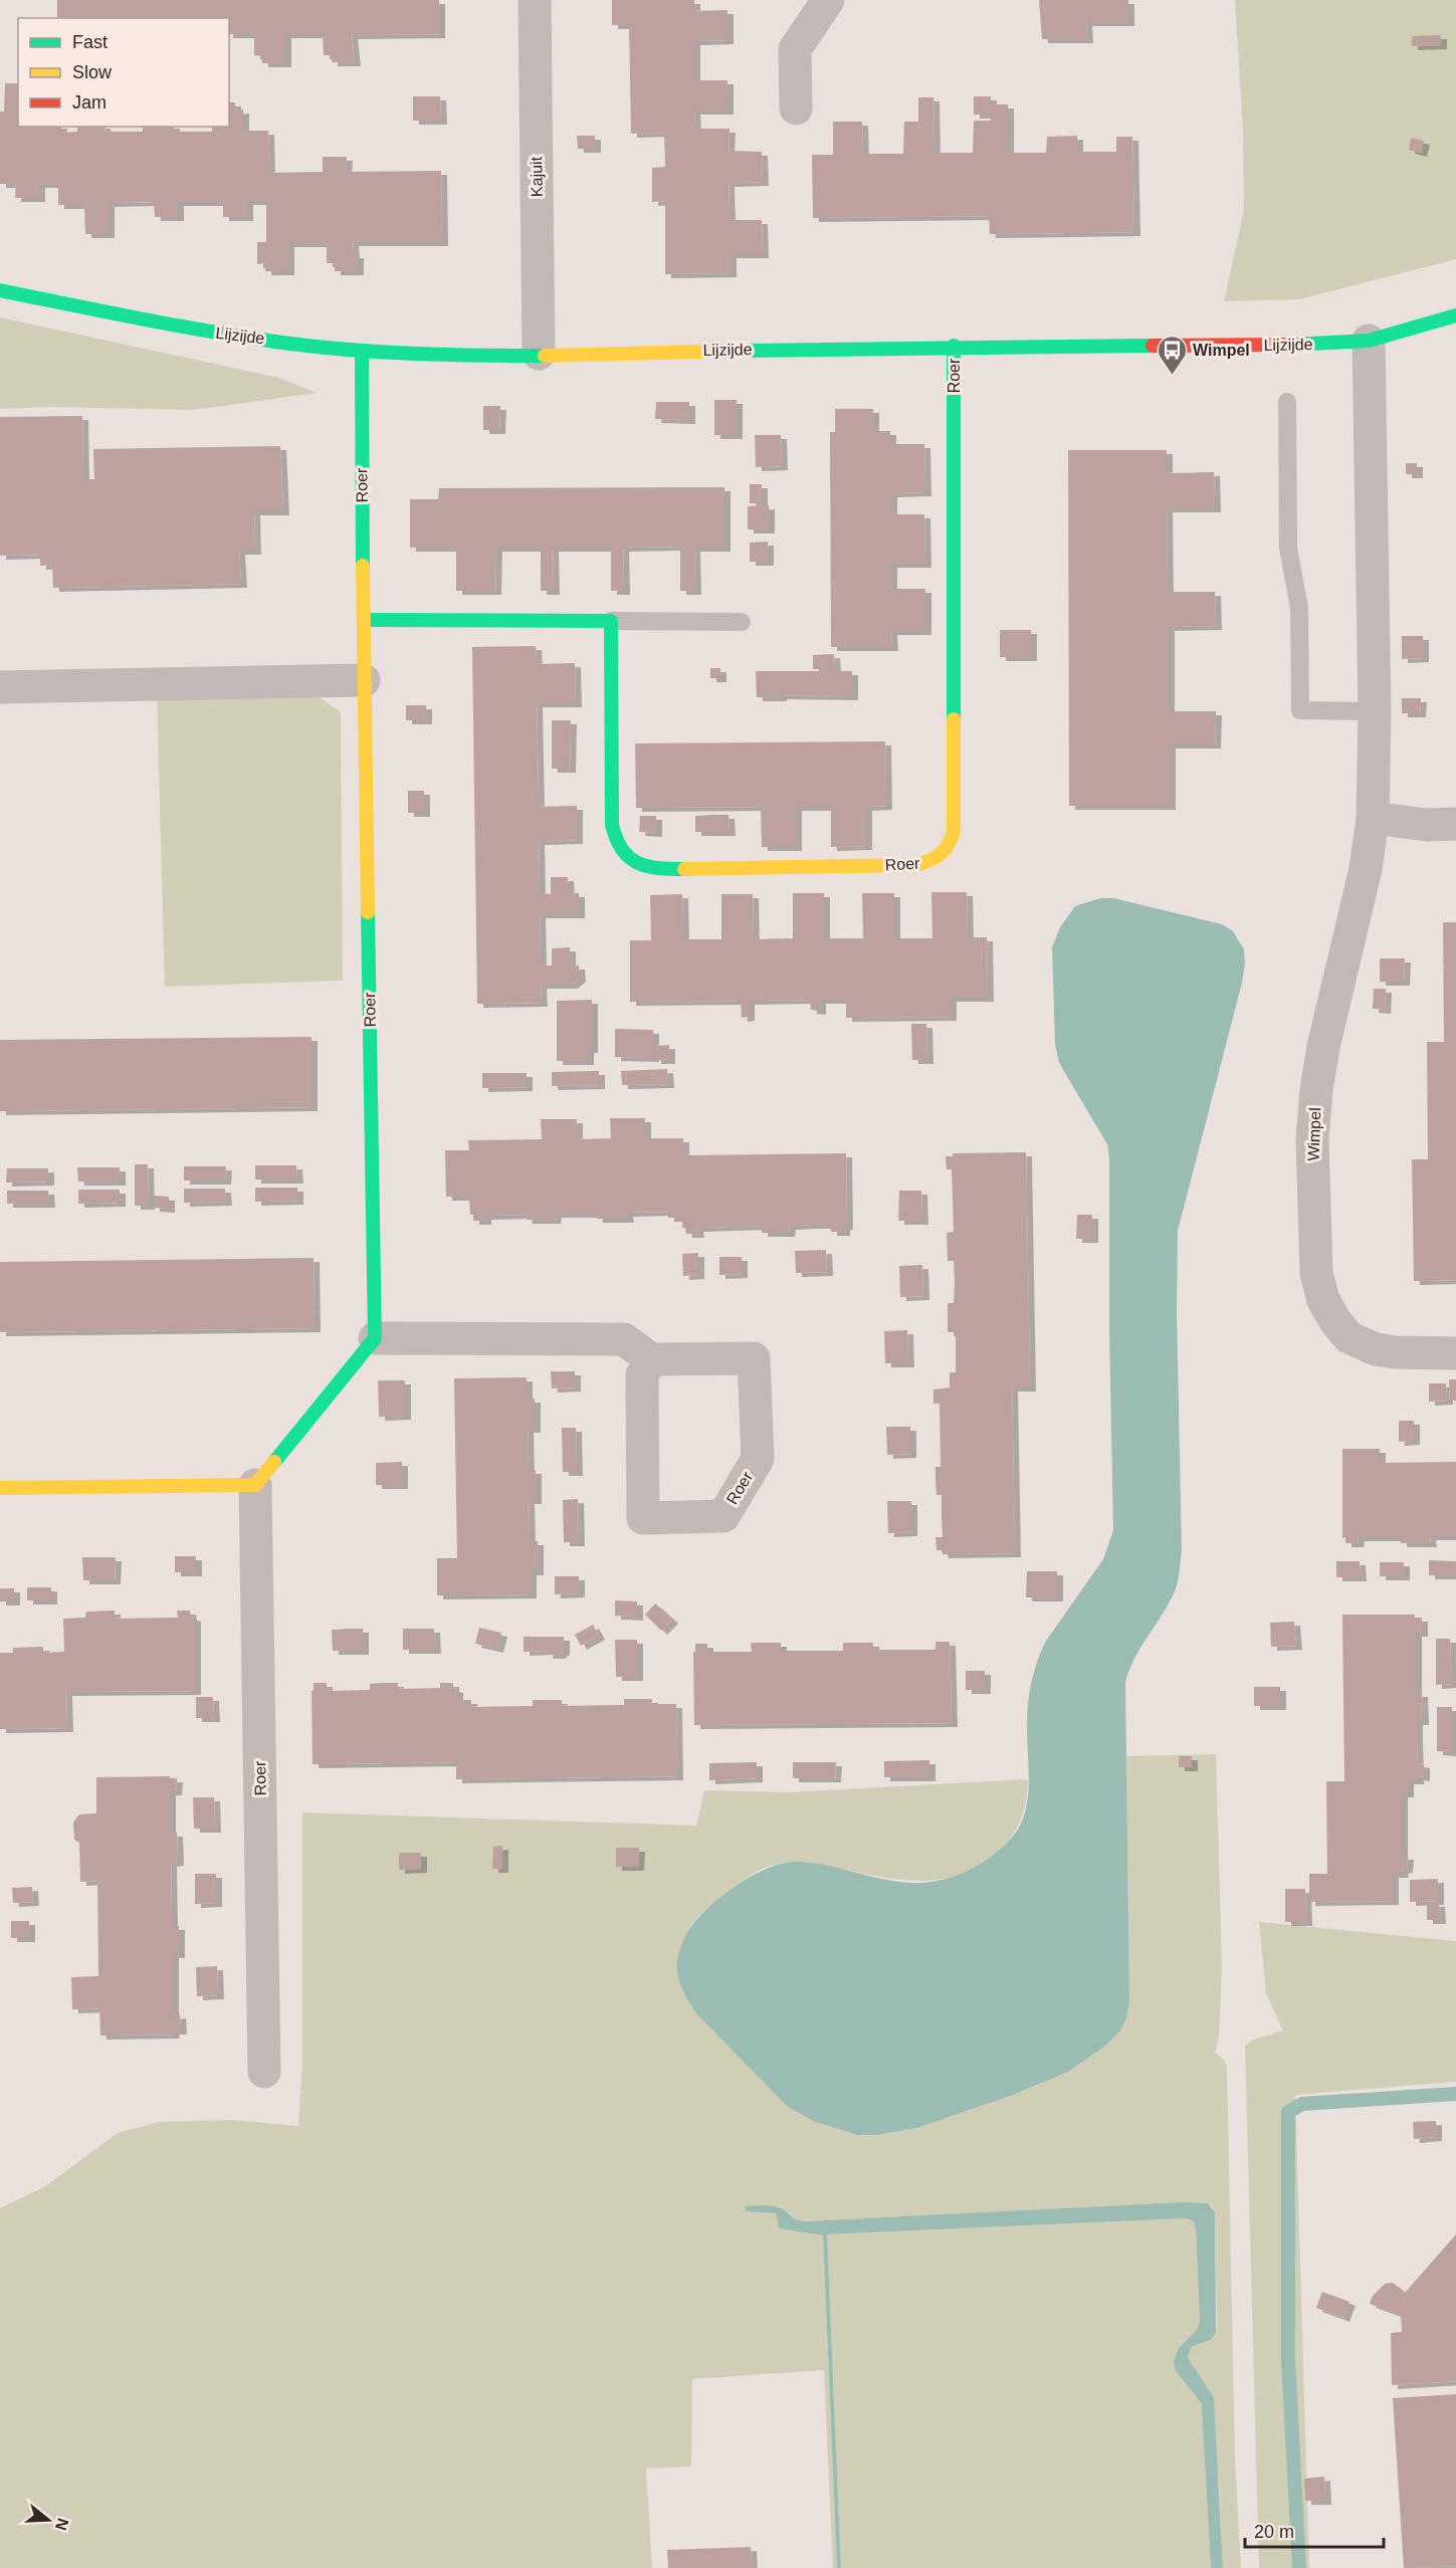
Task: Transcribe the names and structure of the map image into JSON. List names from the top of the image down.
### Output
{
  "streets": {
    "street": [
      "Kajuit",
      "Lijzijde",
      "Roer",
      "Wimpel"
    ]
  },
  "crossings": [
    ["Kajuit", "Lijzijde"],
    ["Lijzijde", "Roer"],
    ["Lijzijde", "Wimpel"]
  ],
  "places": {
    "bus stop": ["Wimpel"]
  },
  "legend": ["Fast", "Slow", "Jam"],
  "scale_bar": "20 m",
  "north": "right"
}
